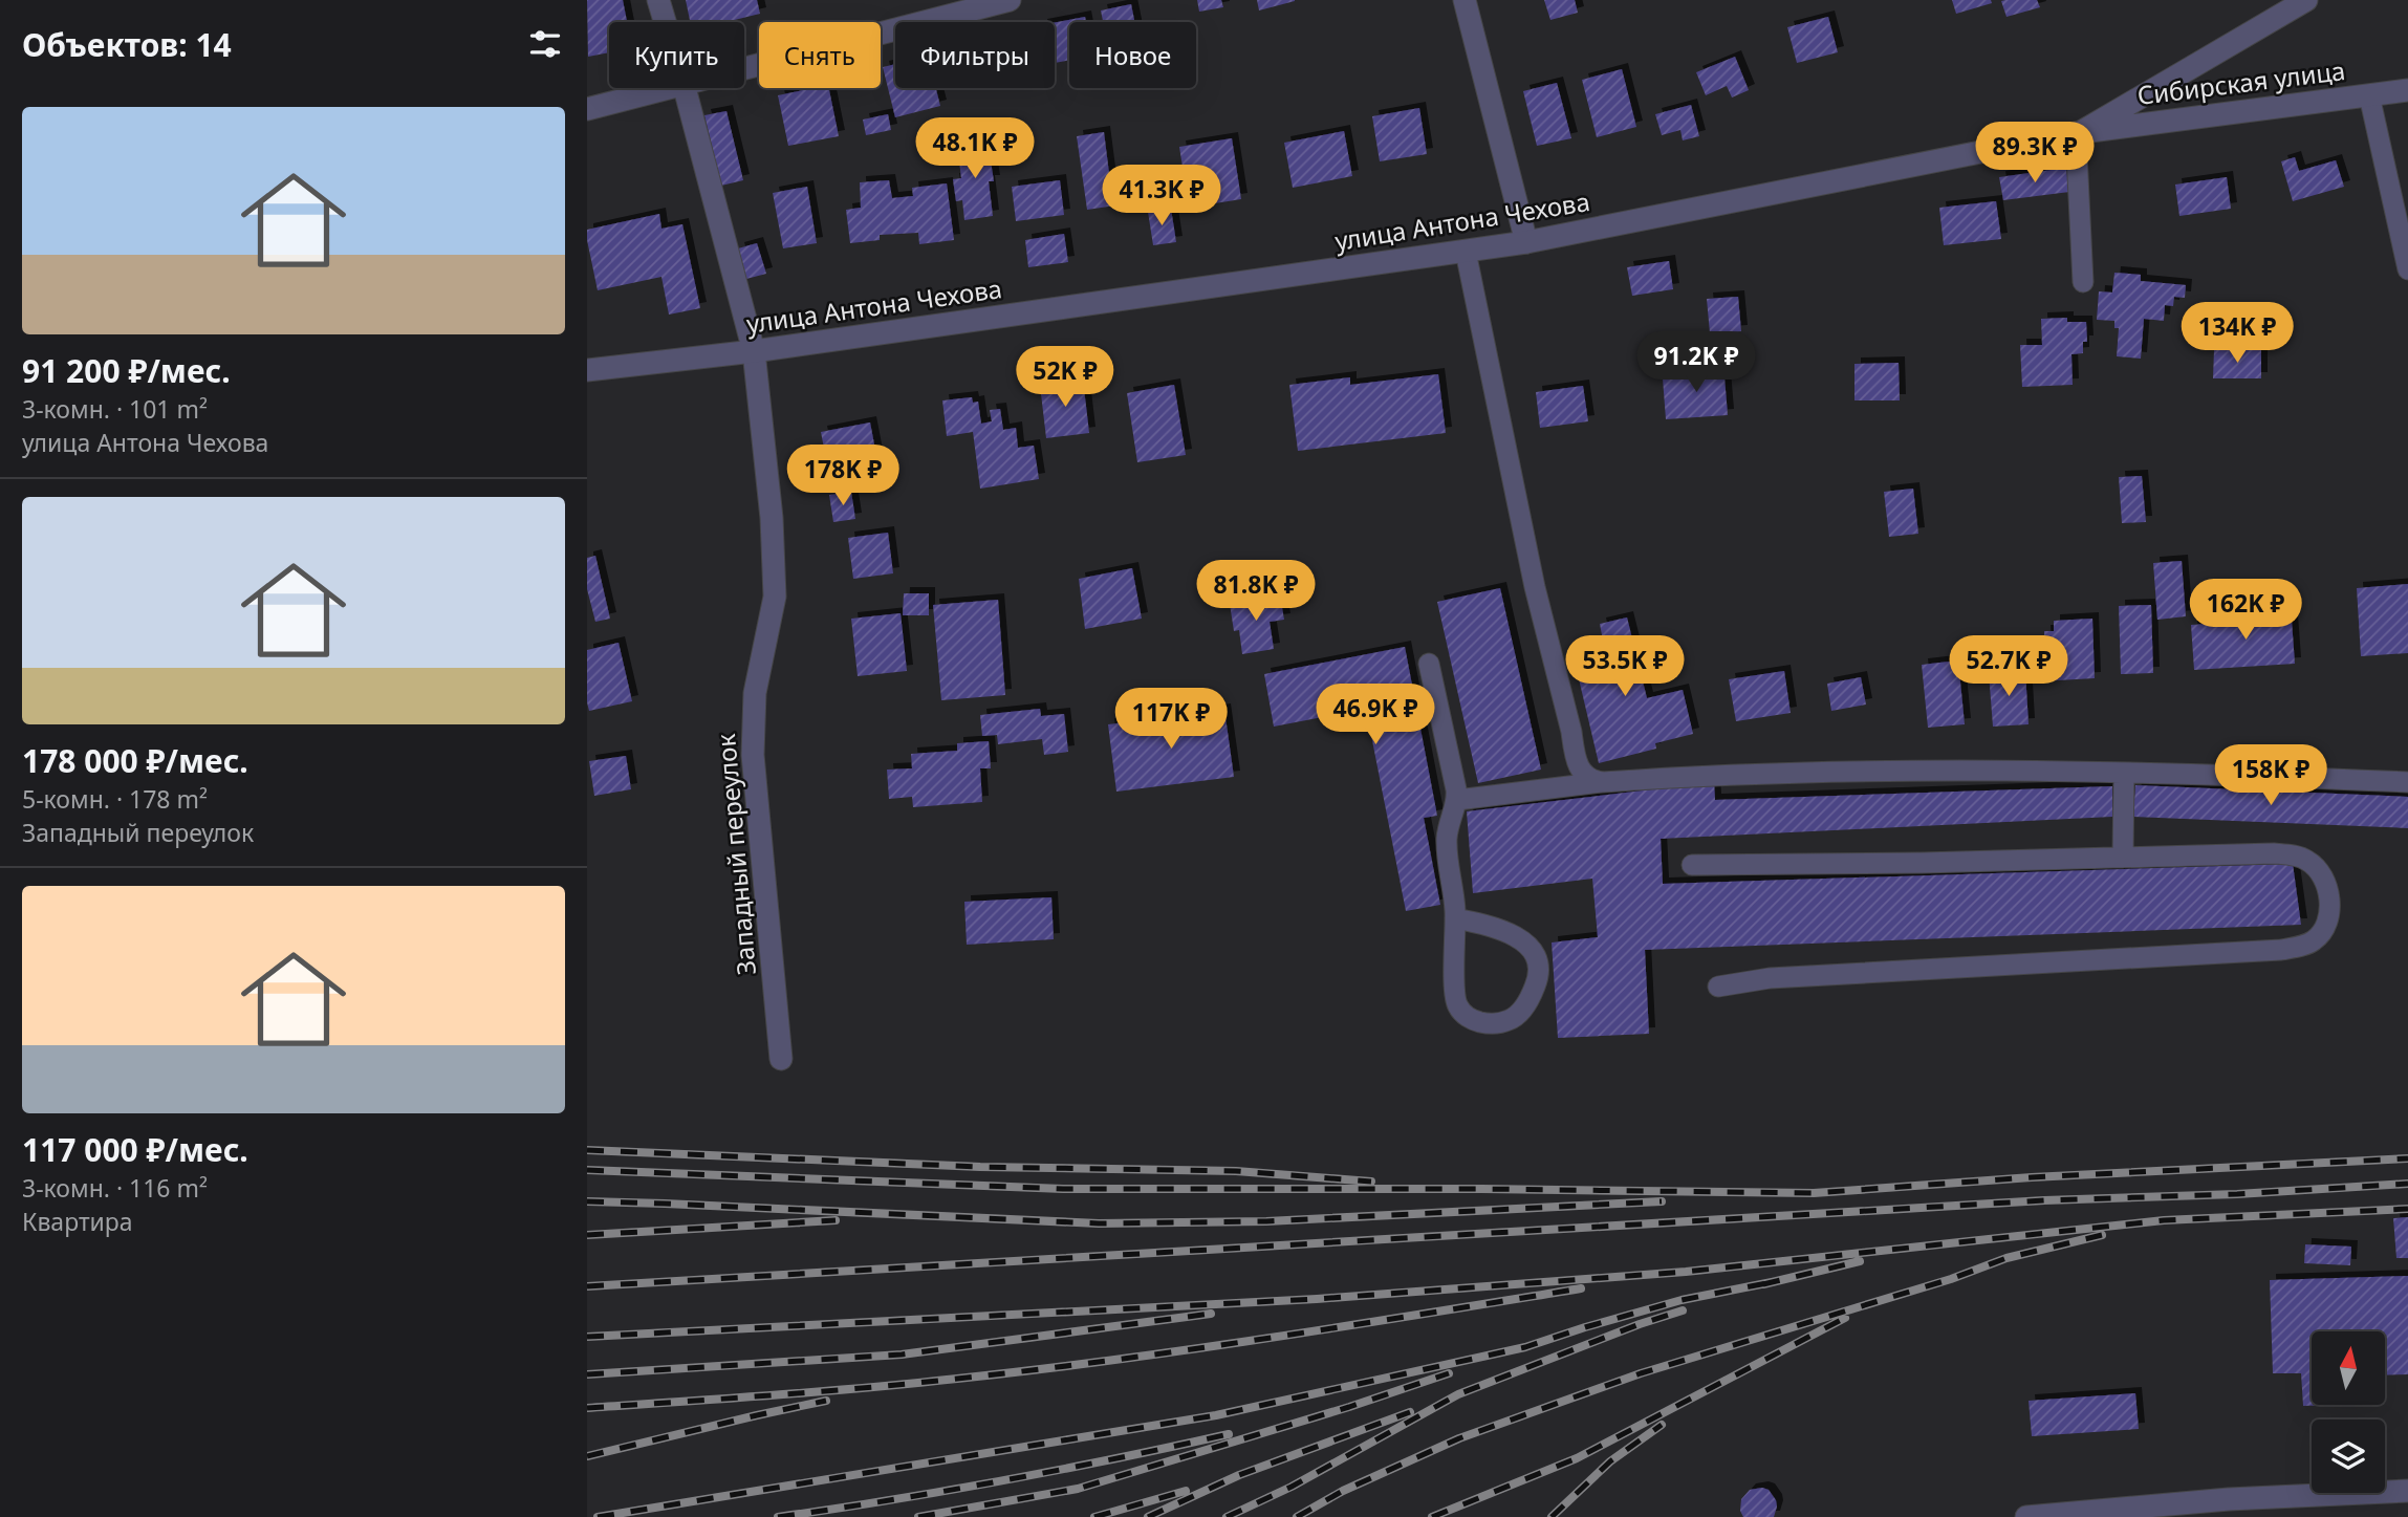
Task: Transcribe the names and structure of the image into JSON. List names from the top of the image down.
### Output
{
  "streets": {
    "street": ["Сибирская улица", "улица Антона Чехова", "Западный переулок"]
  },
  "crossings": [
    ["Сибирская улица", "улица Антона Чехова"],
    ["улица Антона Чехова", "Западный переулок"]
  ],
  "north": "top",
  "page": {
    "heading": "Объектов: 14",
    "chip": [
      "Купить",
      "Снять",
      "Фильтры",
      "Новое"
    ],
    "list": [
      {
        "name": "91 200 ₽/мес.",
        "note": "3-комн. · 101 m² · улица Антона Чехова"
      },
      {
        "name": "178 000 ₽/мес.",
        "note": "5-комн. · 178 m² · Западный переулок"
      },
      {
        "name": "117 000 ₽/мес.",
        "note": "3-комн. · 116 m² · Квартира"
      }
    ],
    "price": [
      "48.1K ₽",
      "89.3K ₽",
      "41.3K ₽",
      "134K ₽",
      "91.2K ₽",
      "52K ₽",
      "178K ₽",
      "81.8K ₽",
      "162K ₽",
      "53.5K ₽",
      "52.7K ₽",
      "46.9K ₽",
      "117K ₽",
      "158K ₽"
    ]
  }
}
